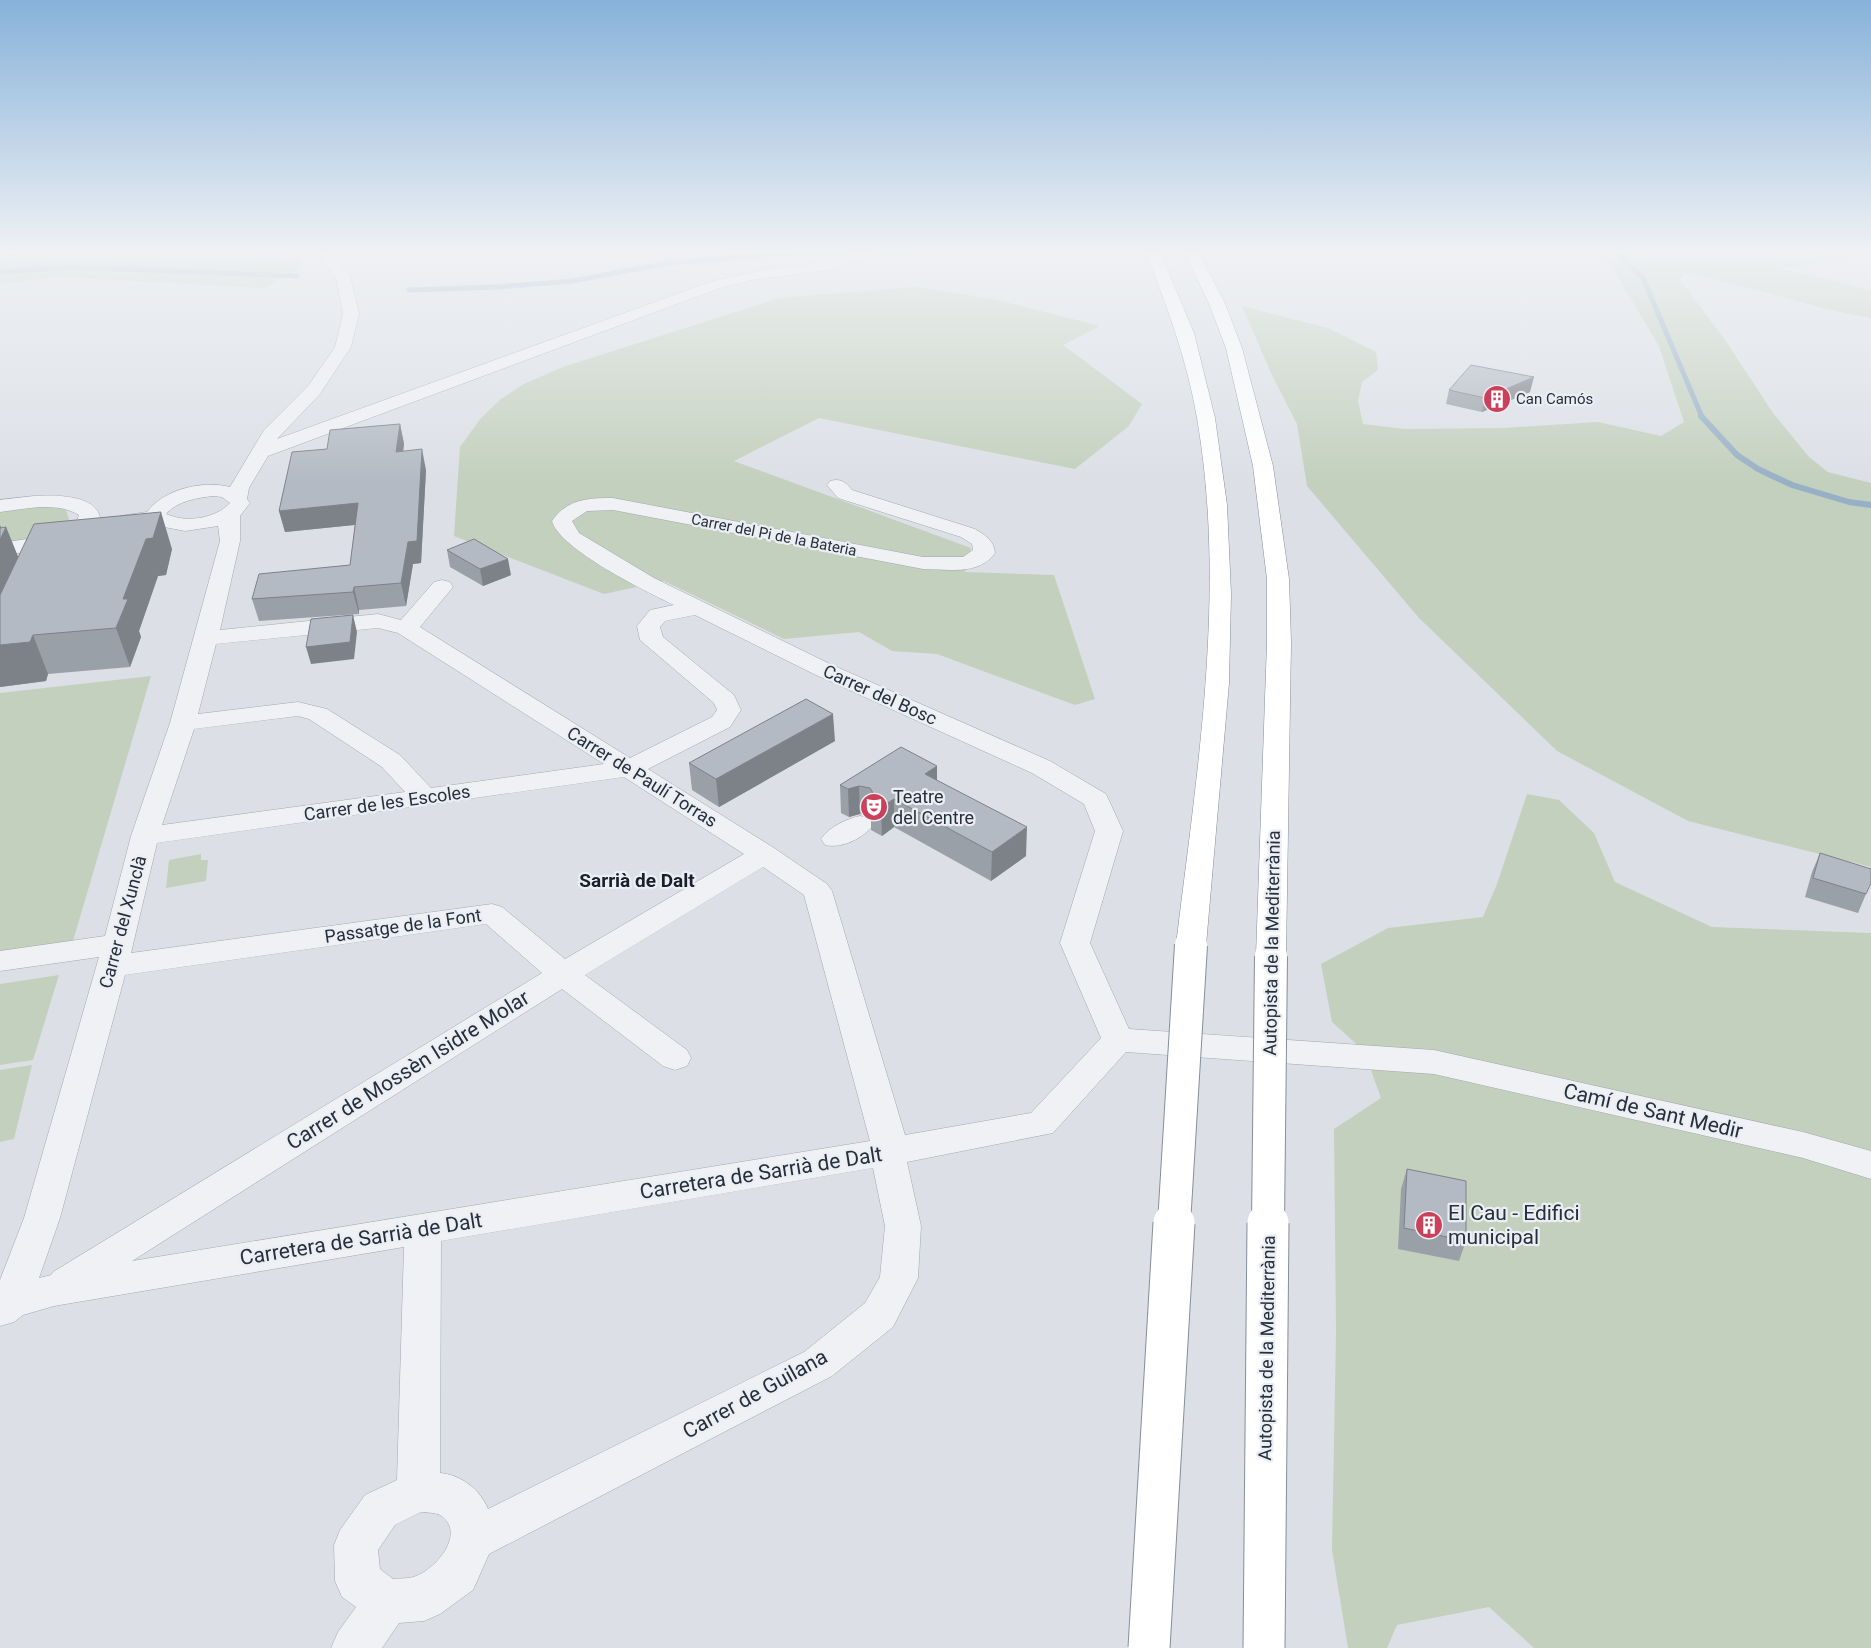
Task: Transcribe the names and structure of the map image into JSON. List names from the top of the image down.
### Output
{
  "streets": {
    "highway": ["Autopista de la Mediterrània"],
    "street": [
      "Carrer del Pi de la Bateria",
      "Carrer del Bosc",
      "Carrer de Paulí Torras",
      "Carrer de les Escoles",
      "Carrer del Xunclà",
      "Passatge de la Font",
      "Carrer de Mossèn Isidre Molar",
      "Camí de Sant Medir",
      "Carretera de Sarrià de Dalt",
      "Carrer de Guilana"
    ]
  },
  "crossings": [
    ["Carrer del Pi de la Bateria", "Carrer del Bosc"],
    ["Carrer del Bosc", "Camí de Sant Medir"],
    ["Carrer del Bosc", "Carretera de Sarrià de Dalt"],
    ["Carrer de Paulí Torras", "Carrer de les Escoles"],
    ["Carrer de Paulí Torras", "Carrer del Xunclà"],
    ["Carrer de Paulí Torras", "Carrer de Mossèn Isidre Molar"],
    ["Carrer de Paulí Torras", "Carretera de Sarrià de Dalt"],
    ["Carrer de Paulí Torras", "Carrer de Guilana"],
    ["Carrer de les Escoles", "Carrer del Xunclà"],
    ["Carrer del Xunclà", "Passatge de la Font"],
    ["Passatge de la Font", "Carrer de Mossèn Isidre Molar"],
    ["Carrer de Mossèn Isidre Molar", "Carretera de Sarrià de Dalt"],
    ["Camí de Sant Medir", "Carretera de Sarrià de Dalt"],
    ["Carretera de Sarrià de Dalt", "Carrer de Guilana"]
  ],
  "districts": ["Sarrià de Dalt"],
  "places": {
    "building": ["Can Camós", "El Cau - Edifici municipal"],
    "theatre": ["Teatre del Centre"]
  }
}
